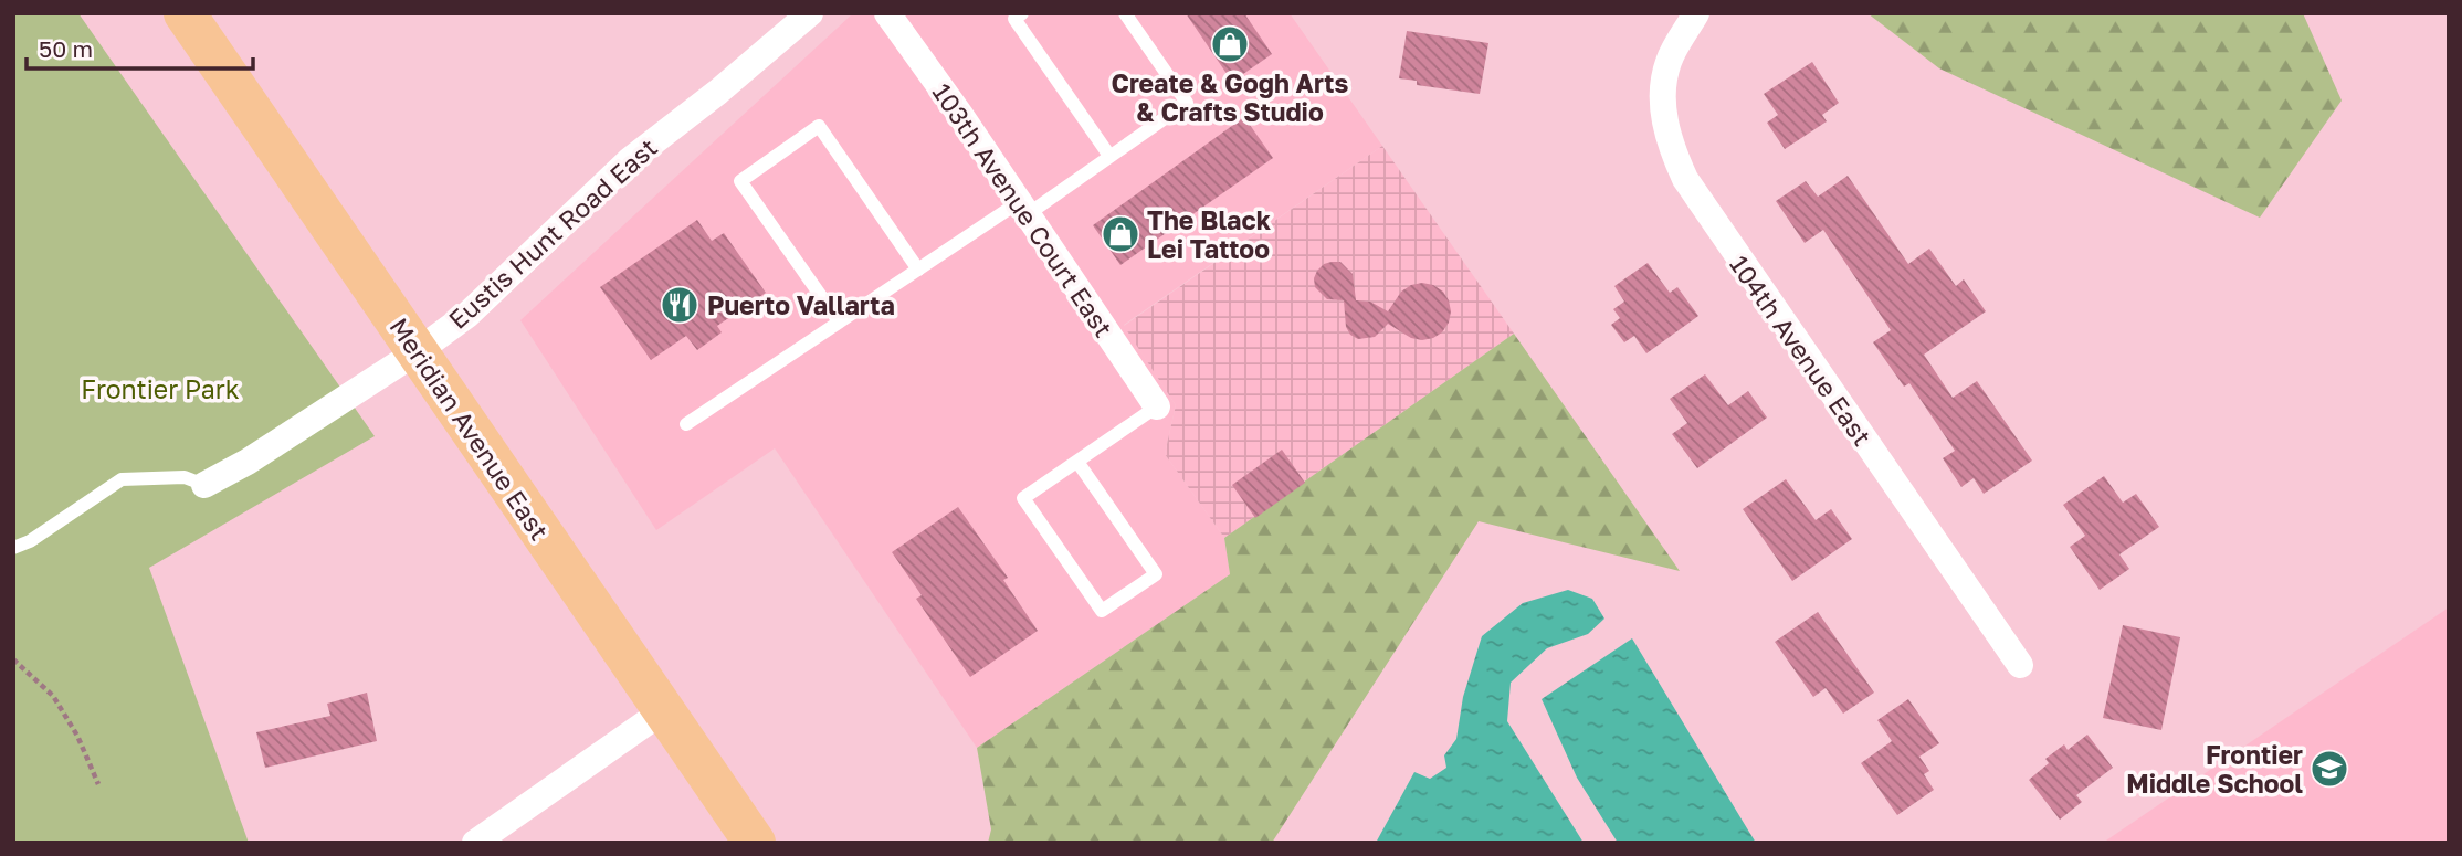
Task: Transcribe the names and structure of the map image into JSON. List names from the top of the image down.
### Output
{
  "streets": {
    "main road": ["Meridian Avenue East"],
    "street": ["103th Avenue Court East", "Eustis Hunt Road East", "104th Avenue East"]
  },
  "crossings": [
    ["Eustis Hunt Road East", "Meridian Avenue East"]
  ],
  "parks": ["Frontier Park"],
  "places": {
    "shop": ["Create & Gogh Arts & Crafts Studio", "The Black Lei Tattoo"],
    "restaurant": ["Puerto Vallarta"],
    "school or university": ["Frontier Middle School"]
  },
  "scale_bar": "50 m"
}
